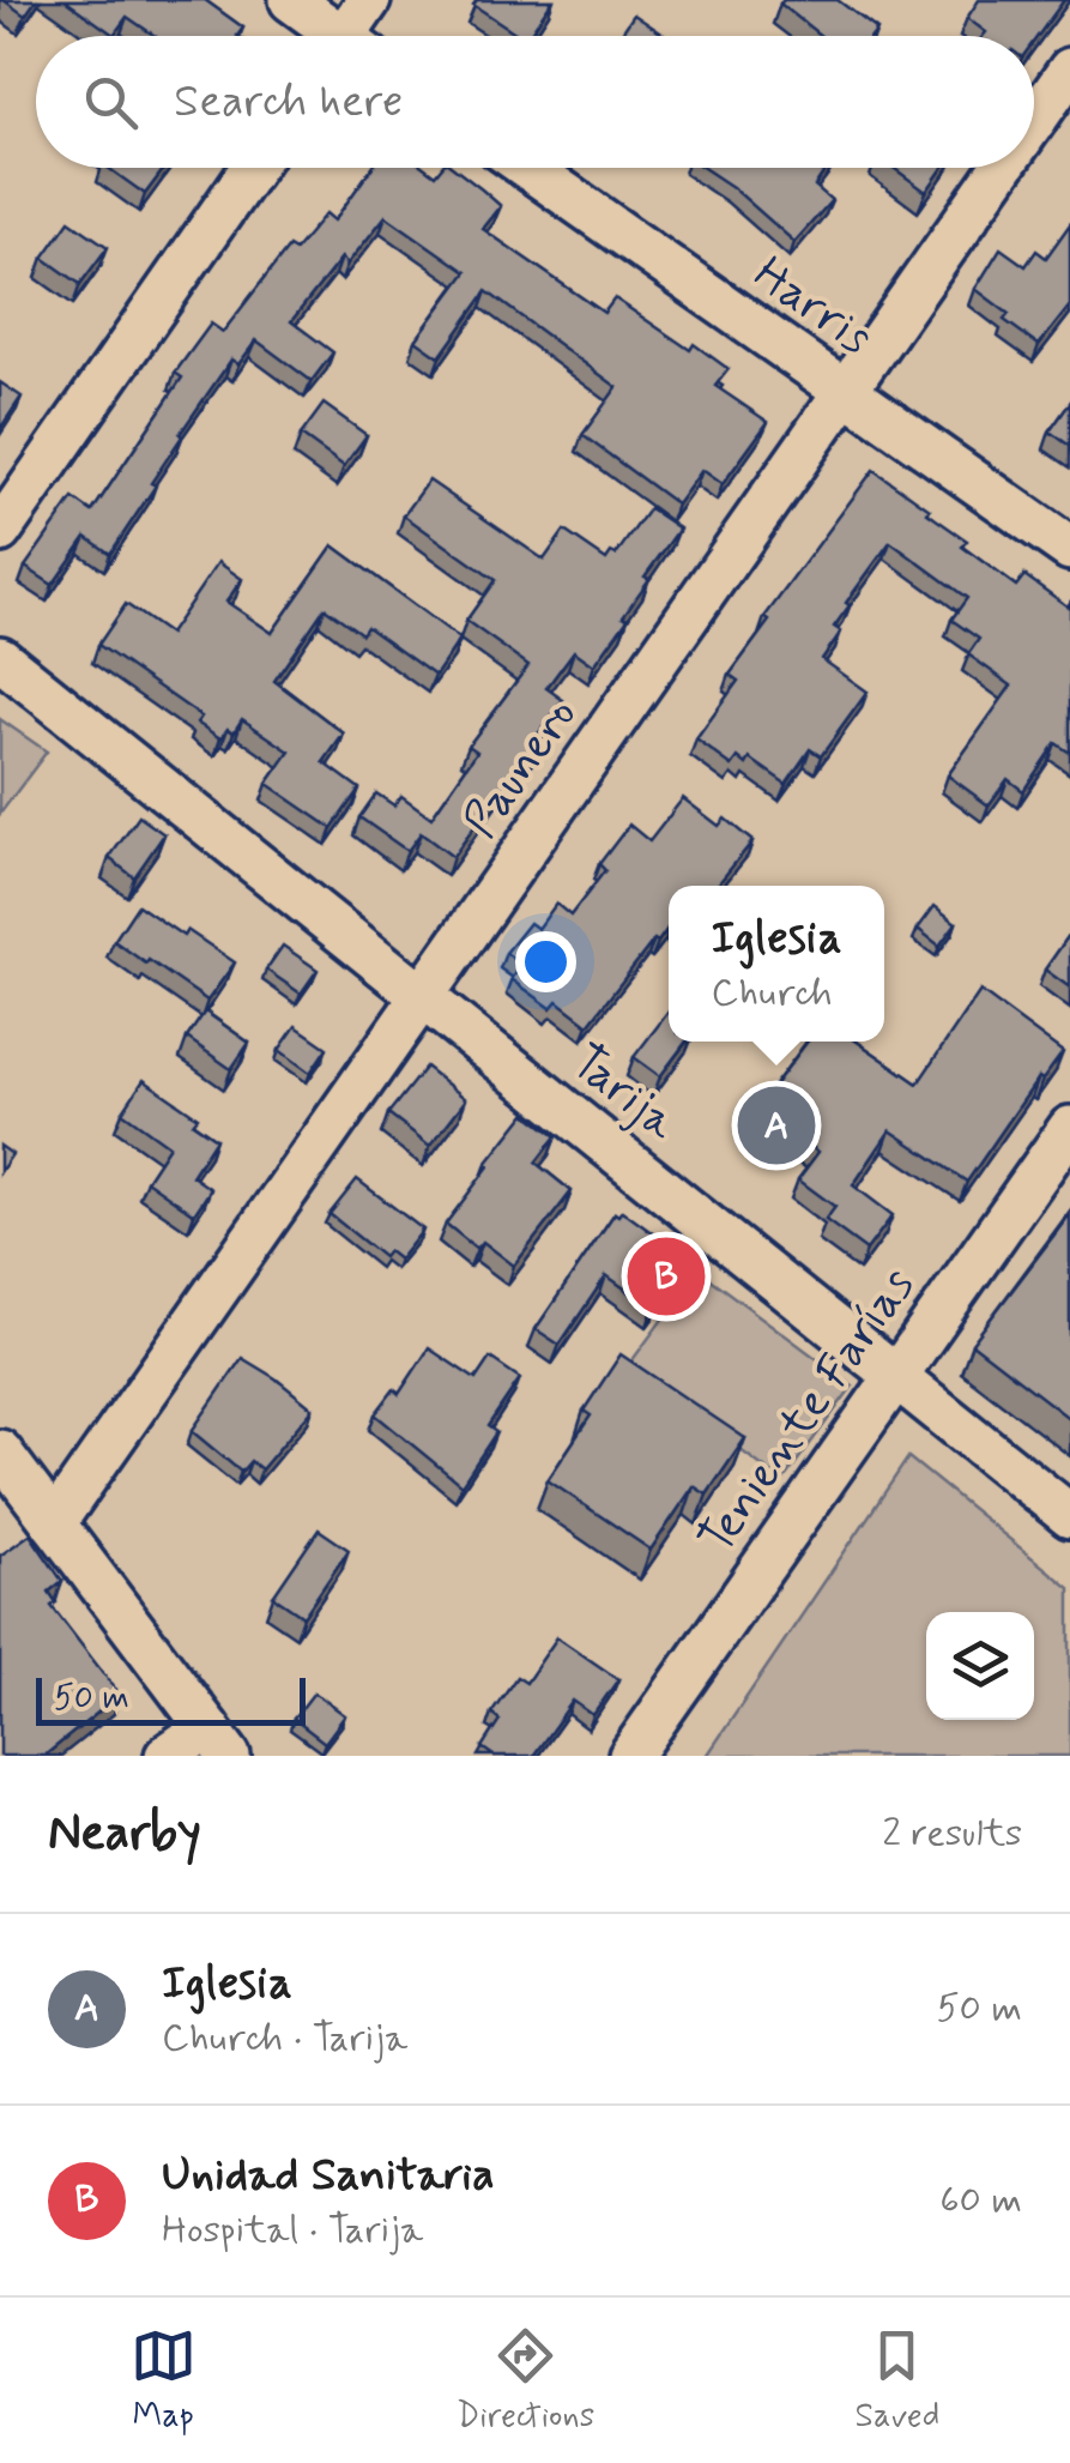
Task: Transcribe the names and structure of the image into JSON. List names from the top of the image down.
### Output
{
  "streets": {
    "street": [
      "Harris",
      "Paunero",
      "Tarija",
      "Teniente Farías"
    ]
  },
  "crossings": [
    ["Harris", "Paunero"],
    ["Paunero", "Tarija"],
    ["Tarija", "Teniente Farías"]
  ],
  "scale_bar": "50 m",
  "page": {
    "search": "Search here",
    "popup": ["Iglesia", "Church"],
    "pins": ["A", "B"],
    "scale": "50 m",
    "heading": ["Nearby", "2 results"],
    "list": [
      {
        "mark": "A",
        "name": "Iglesia",
        "note": "Church · Tarija",
        "value": "50 m"
      },
      {
        "mark": "B",
        "name": "Unidad Sanitaria",
        "note": "Hospital · Tarija",
        "value": "60 m"
      }
    ],
    "nav": ["Map", "Directions", "Saved"]
  }
}
